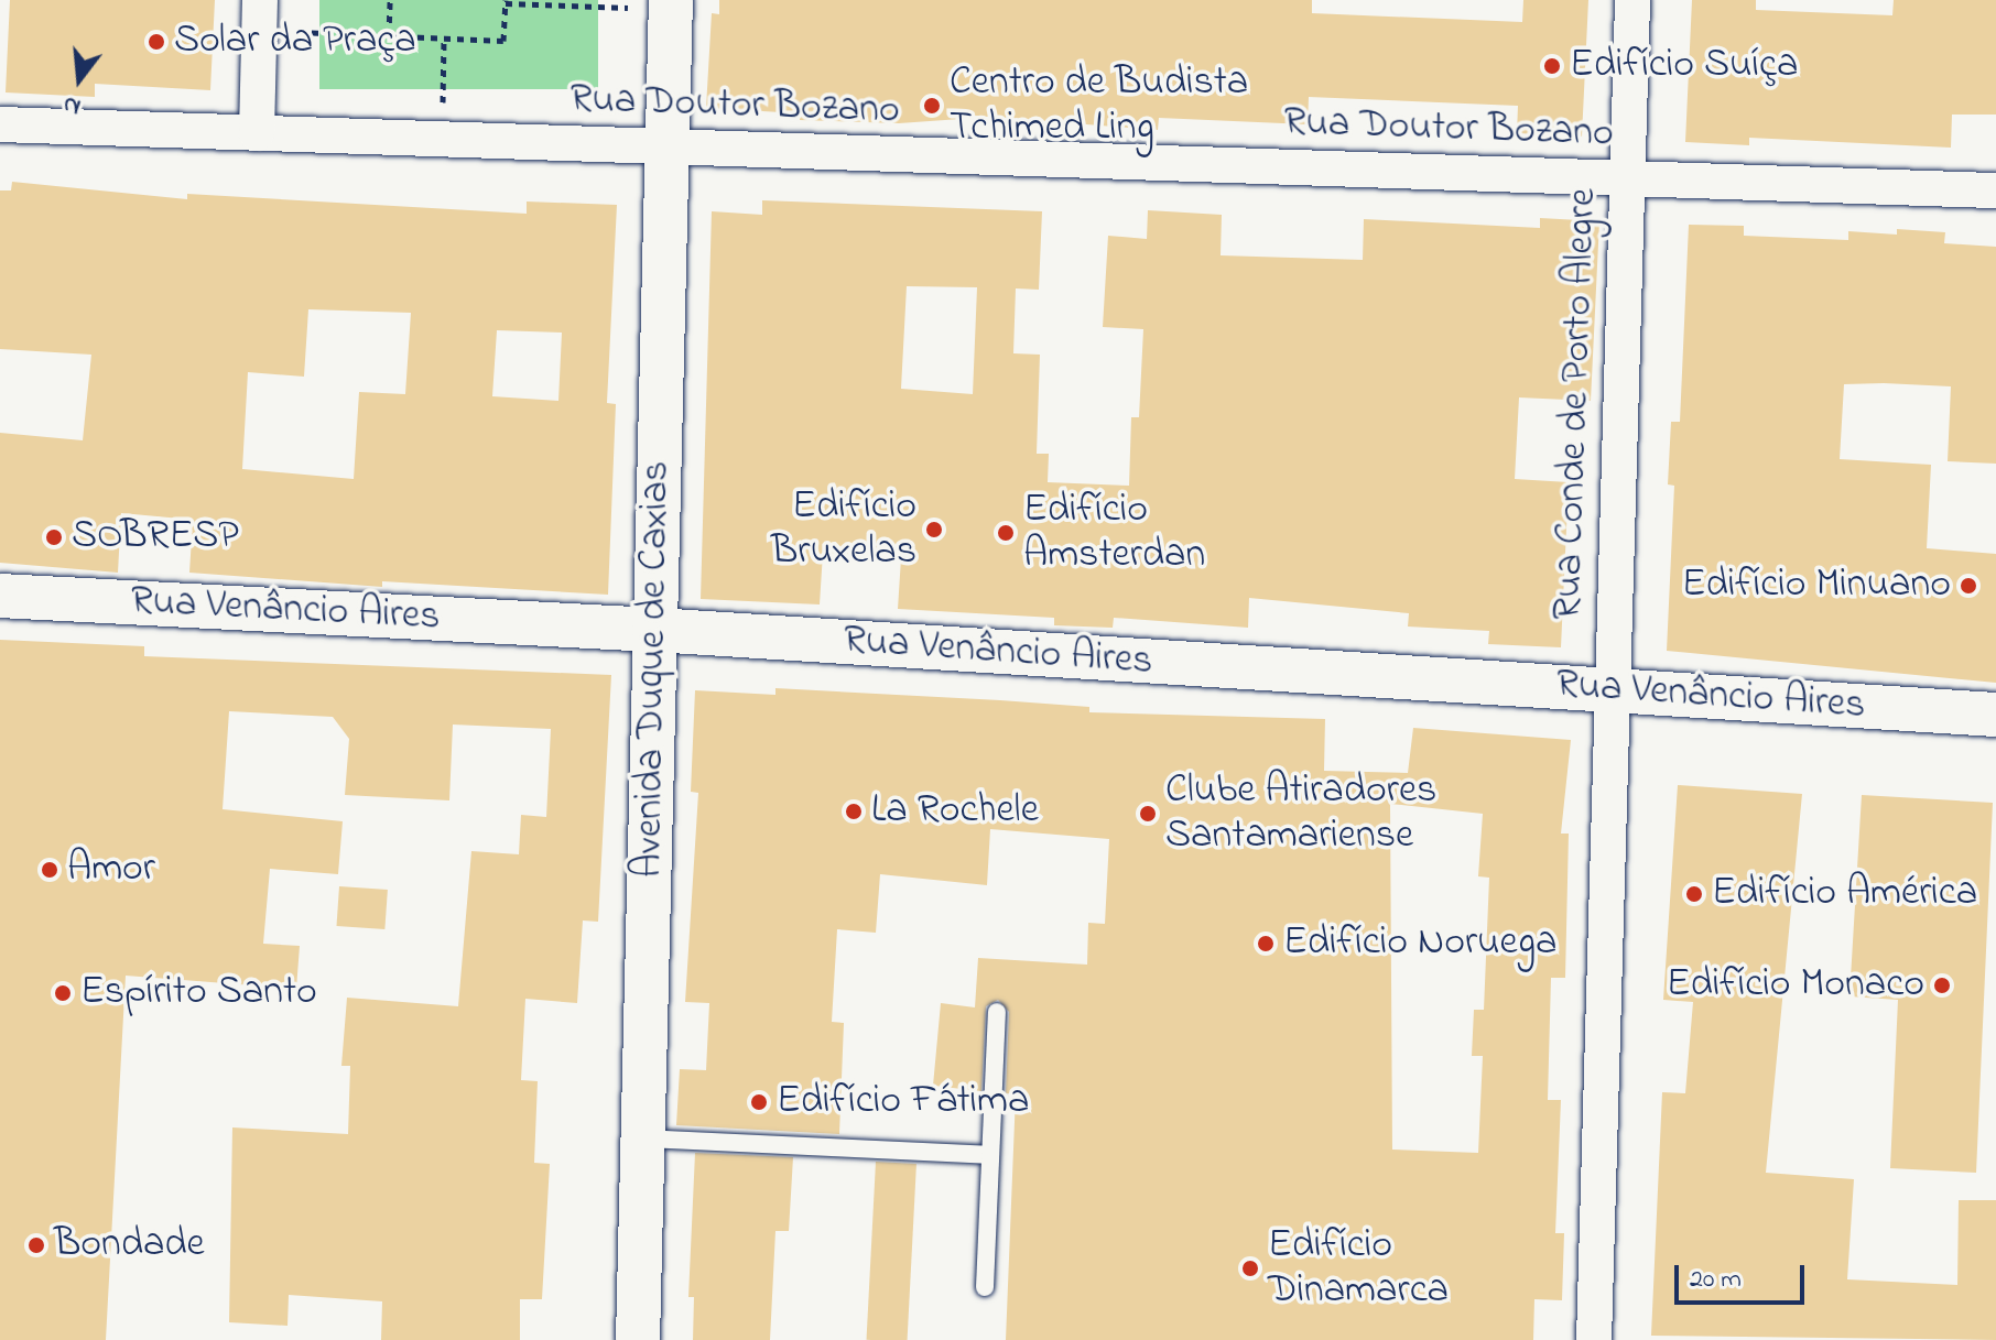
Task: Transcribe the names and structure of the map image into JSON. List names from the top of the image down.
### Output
{
  "streets": {
    "street": [
      "Rua Doutor Bozano",
      "Rua Conde de Porto Alegre",
      "Rua Venâncio Aires",
      "Avenida Duque de Caxias"
    ]
  },
  "crossings": [
    ["Rua Doutor Bozano", "Rua Conde de Porto Alegre"],
    ["Rua Doutor Bozano", "Avenida Duque de Caxias"],
    ["Rua Conde de Porto Alegre", "Rua Venâncio Aires"],
    ["Rua Venâncio Aires", "Avenida Duque de Caxias"]
  ],
  "places": [
    "Solar da Praça",
    "Edifício Suíça",
    "Centro de Budista Tchimed Ling",
    "Edifício Bruxelas",
    "Edifício Amsterdan",
    "SOBRESP",
    "Edifício Minuano",
    "La Rochele",
    "Clube Atiradores Santamariense",
    "Amor",
    "Edifício América",
    "Edifício Noruega",
    "Edifício Monaco",
    "Espírito Santo",
    "Edifício Fátima",
    "Bondade",
    "Edifício Dinamarca"
  ],
  "scale_bar": "20 m",
  "north": "bottom"
}
